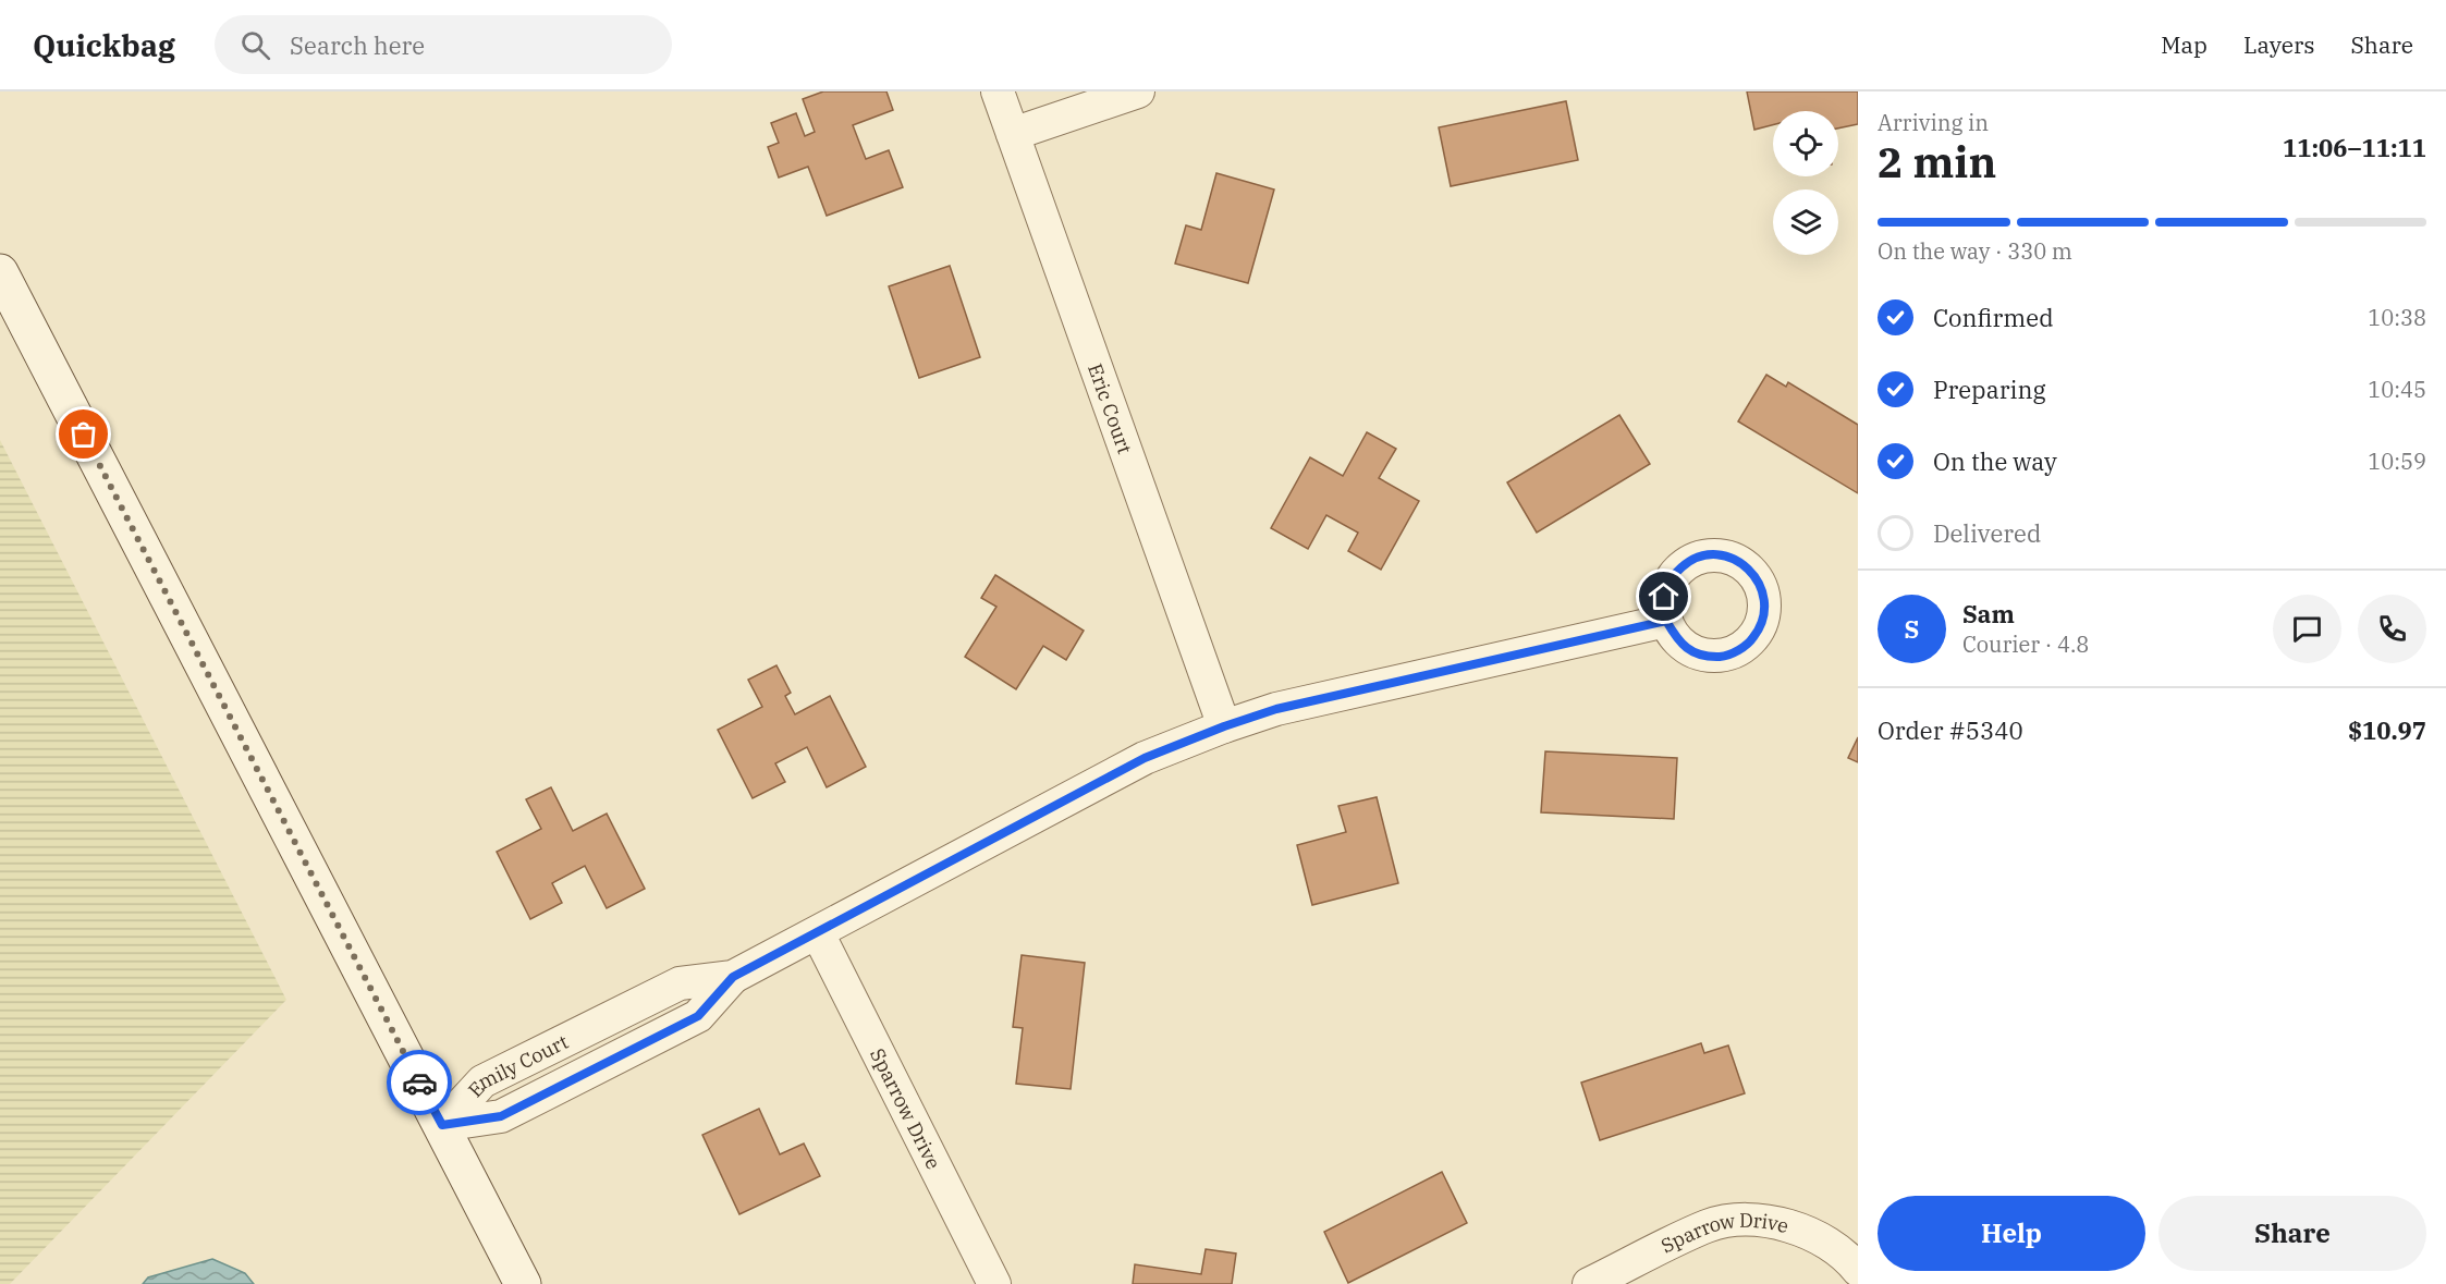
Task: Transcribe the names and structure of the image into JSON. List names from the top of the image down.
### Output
{
  "streets": {
    "street": ["Eric Court", "Emily Court", "Sparrow Drive"]
  },
  "crossings": [
    ["Eric Court", "Emily Court"],
    ["Emily Court", "Sparrow Drive"]
  ],
  "page": {
    "header": "Quickbag",
    "search": "Search here",
    "nav": ["Map", "Layers", "Share"],
    "heading": ["2 min", "Arriving in", "11:06–11:11"],
    "panel": [
      "Sam",
      "Courier · 4.8",
      "Order #5340",
      "$10.97"
    ],
    "bar": "On the way · 330 m",
    "list": [
      ["Confirmed", "10:38"],
      ["Preparing", "10:45"],
      ["On the way", "10:59"],
      "Delivered"
    ],
    "round": "S",
    "buttons": ["Help", "Share"]
  }
}
